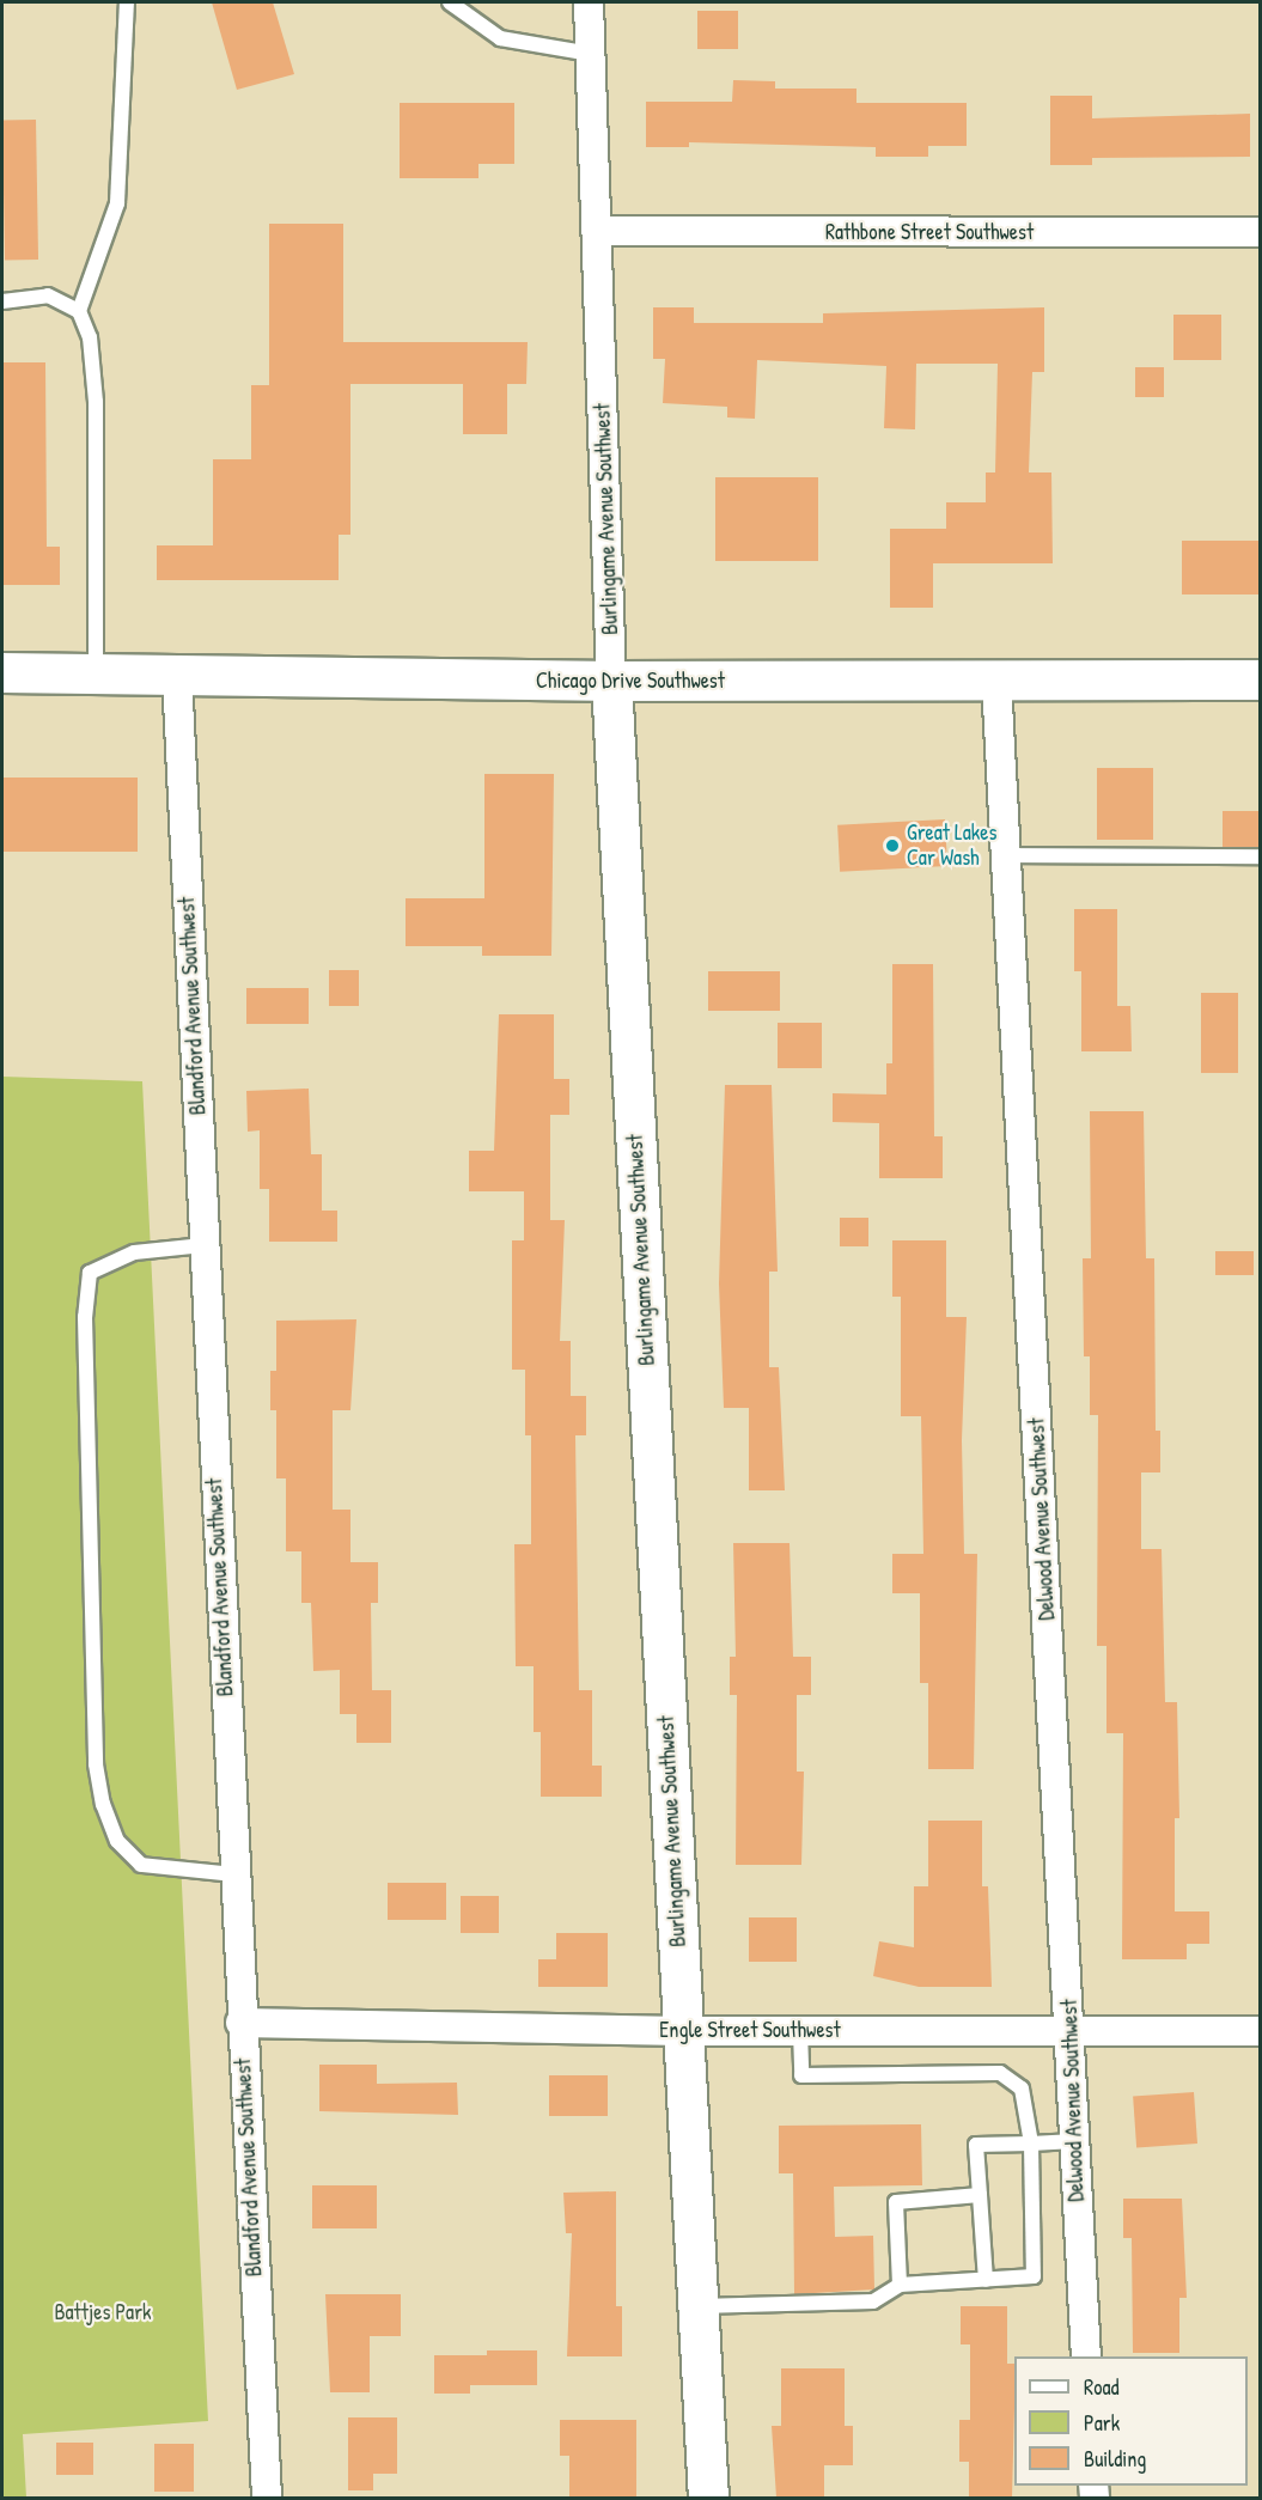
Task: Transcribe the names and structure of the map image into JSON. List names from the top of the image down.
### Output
{
  "streets": {
    "street": [
      "Rathbone Street Southwest",
      "Burlingame Avenue Southwest",
      "Chicago Drive Southwest",
      "Blandford Avenue Southwest",
      "Delwood Avenue Southwest",
      "Engle Street Southwest"
    ]
  },
  "crossings": [
    ["Rathbone Street Southwest", "Burlingame Avenue Southwest"],
    ["Burlingame Avenue Southwest", "Chicago Drive Southwest"],
    ["Burlingame Avenue Southwest", "Engle Street Southwest"],
    ["Chicago Drive Southwest", "Blandford Avenue Southwest"],
    ["Chicago Drive Southwest", "Delwood Avenue Southwest"],
    ["Blandford Avenue Southwest", "Engle Street Southwest"],
    ["Delwood Avenue Southwest", "Engle Street Southwest"]
  ],
  "parks": ["Battjes Park"],
  "places": ["Great Lakes Car Wash"],
  "legend": ["Road", "Park", "Building"]
}
